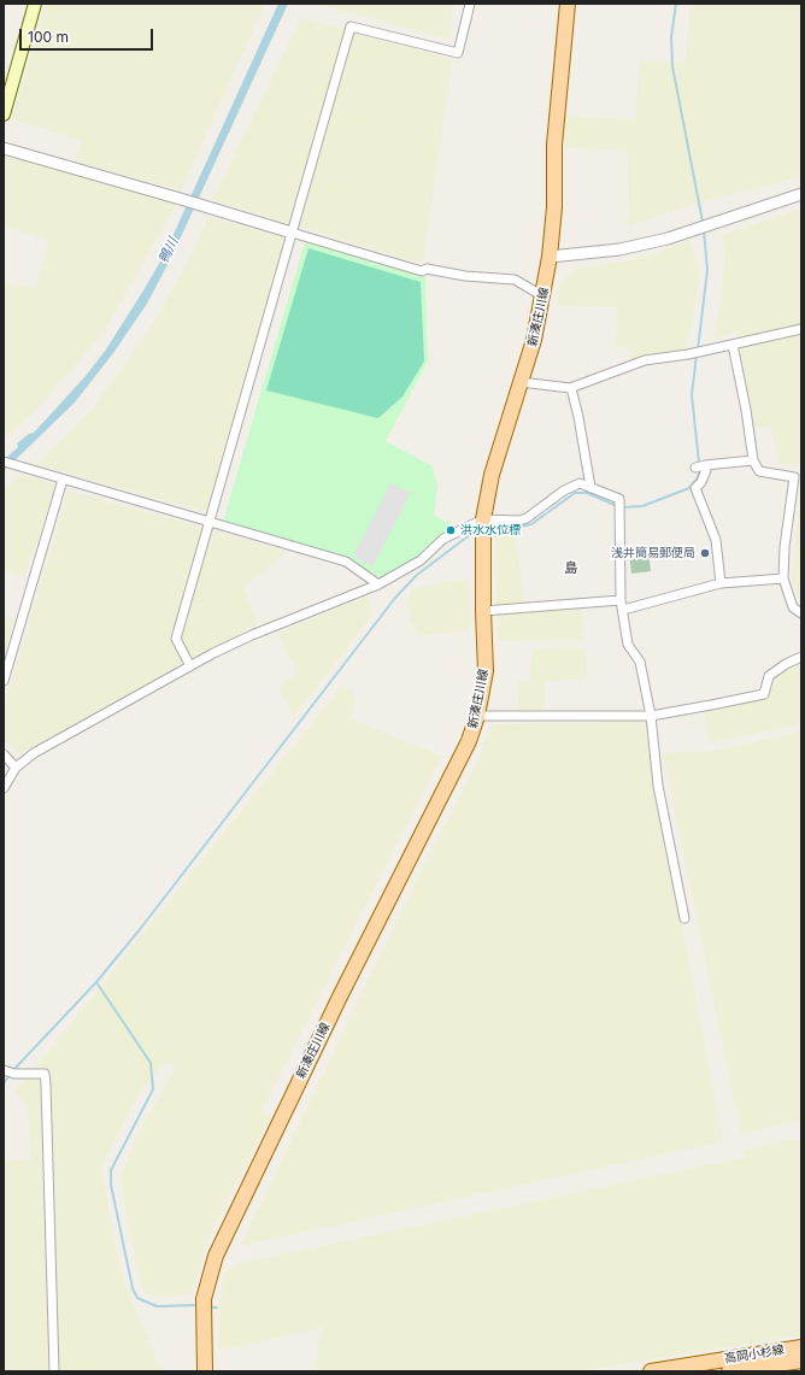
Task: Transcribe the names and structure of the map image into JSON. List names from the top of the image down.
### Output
{
  "streets": {
    "main road": ["新湊庄川線", "高岡小杉線"]
  },
  "districts": ["島"],
  "water": ["鴨川"],
  "places": ["洪水水位標", "浅井簡易郵便局"],
  "scale_bar": "100 m"
}
